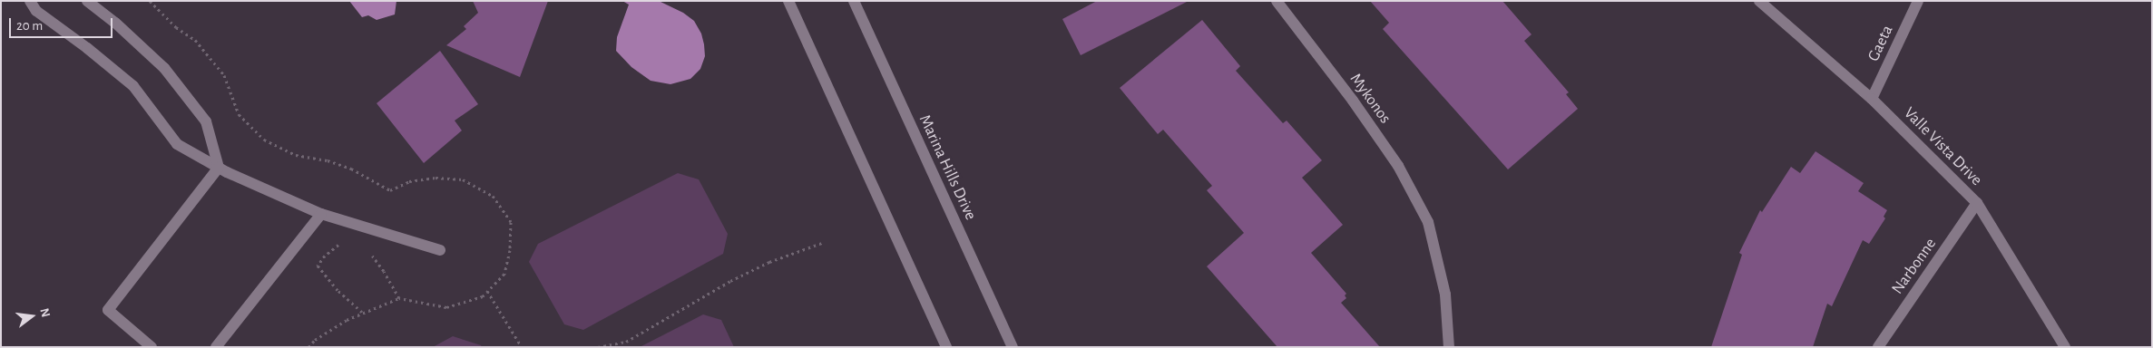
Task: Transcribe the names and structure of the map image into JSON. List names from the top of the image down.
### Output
{
  "streets": {
    "street": [
      "Gaeta",
      "Mykonos",
      "Valle Vista Drive",
      "Marina Hills Drive",
      "Narbonne"
    ]
  },
  "crossings": [
    ["Gaeta", "Valle Vista Drive"],
    ["Valle Vista Drive", "Narbonne"]
  ],
  "scale_bar": "20 m",
  "north": "right"
}
